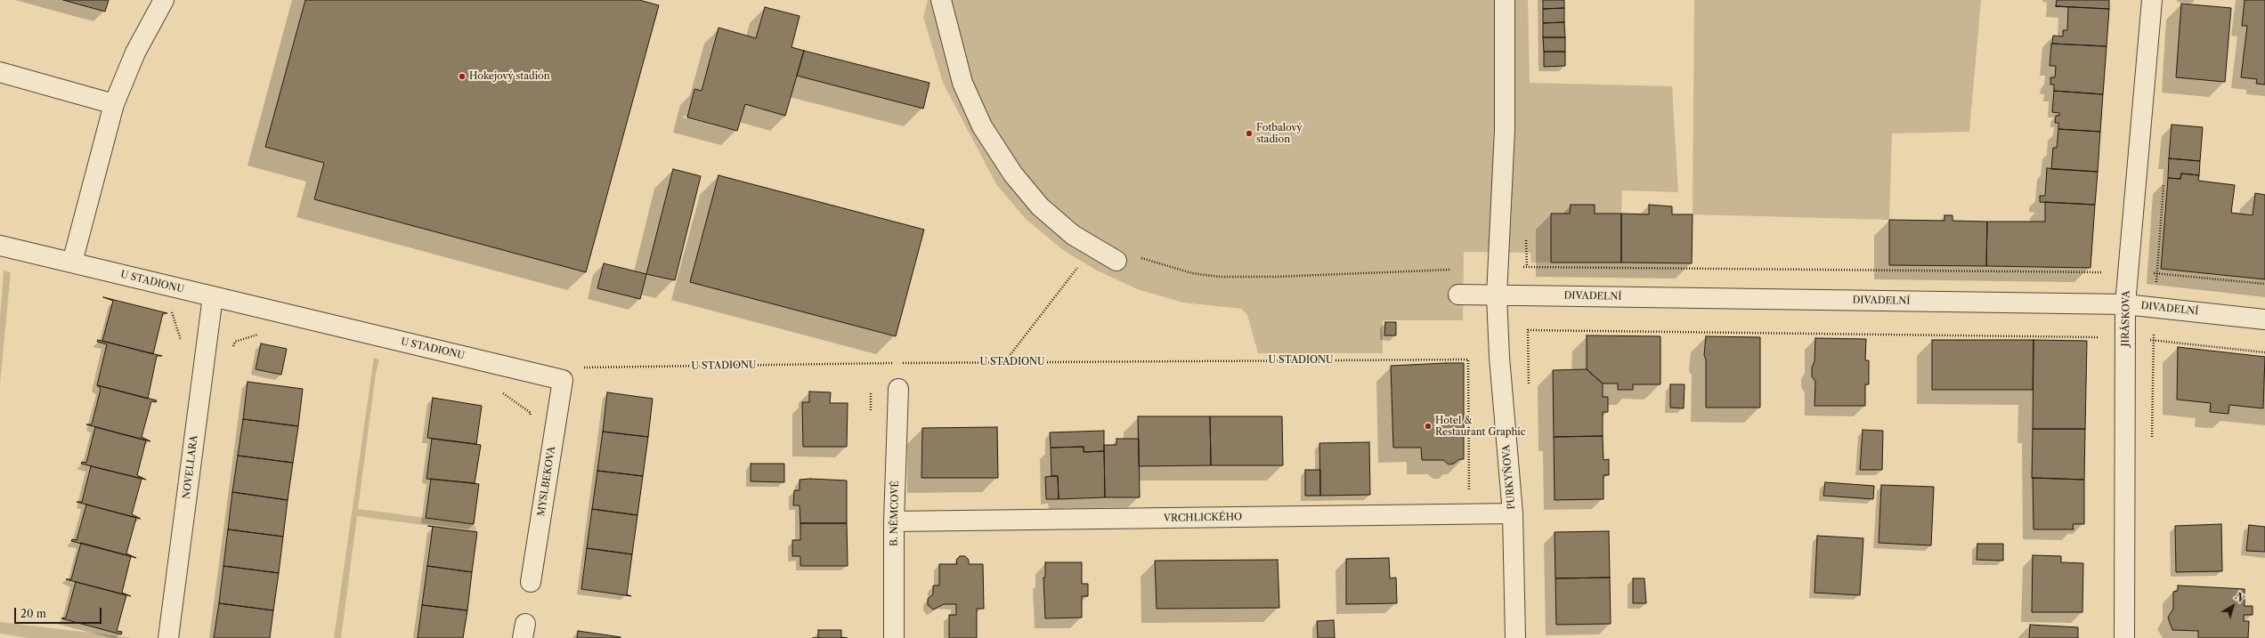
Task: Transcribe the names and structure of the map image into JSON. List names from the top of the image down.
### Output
{
  "streets": {
    "street": [
      "U STADIONU",
      "DIVADELNÍ",
      "JIRÁSKOVA",
      "NOVELLARA",
      "PURKYŇOVA",
      "MYSLBEKOVA",
      "B. NĚMCOVÉ",
      "VRCHLICKÉHO"
    ]
  },
  "crossings": [
    ["U STADIONU", "NOVELLARA"],
    ["U STADIONU", "MYSLBEKOVA"],
    ["DIVADELNÍ", "JIRÁSKOVA"],
    ["DIVADELNÍ", "PURKYŇOVA"],
    ["PURKYŇOVA", "VRCHLICKÉHO"],
    ["B. NĚMCOVÉ", "VRCHLICKÉHO"]
  ],
  "places": ["Hokejový stadión", "Fotbalový stadion", "Hotel & Restaurant Graphic"],
  "scale_bar": "20 m",
  "north": "top right"
}
